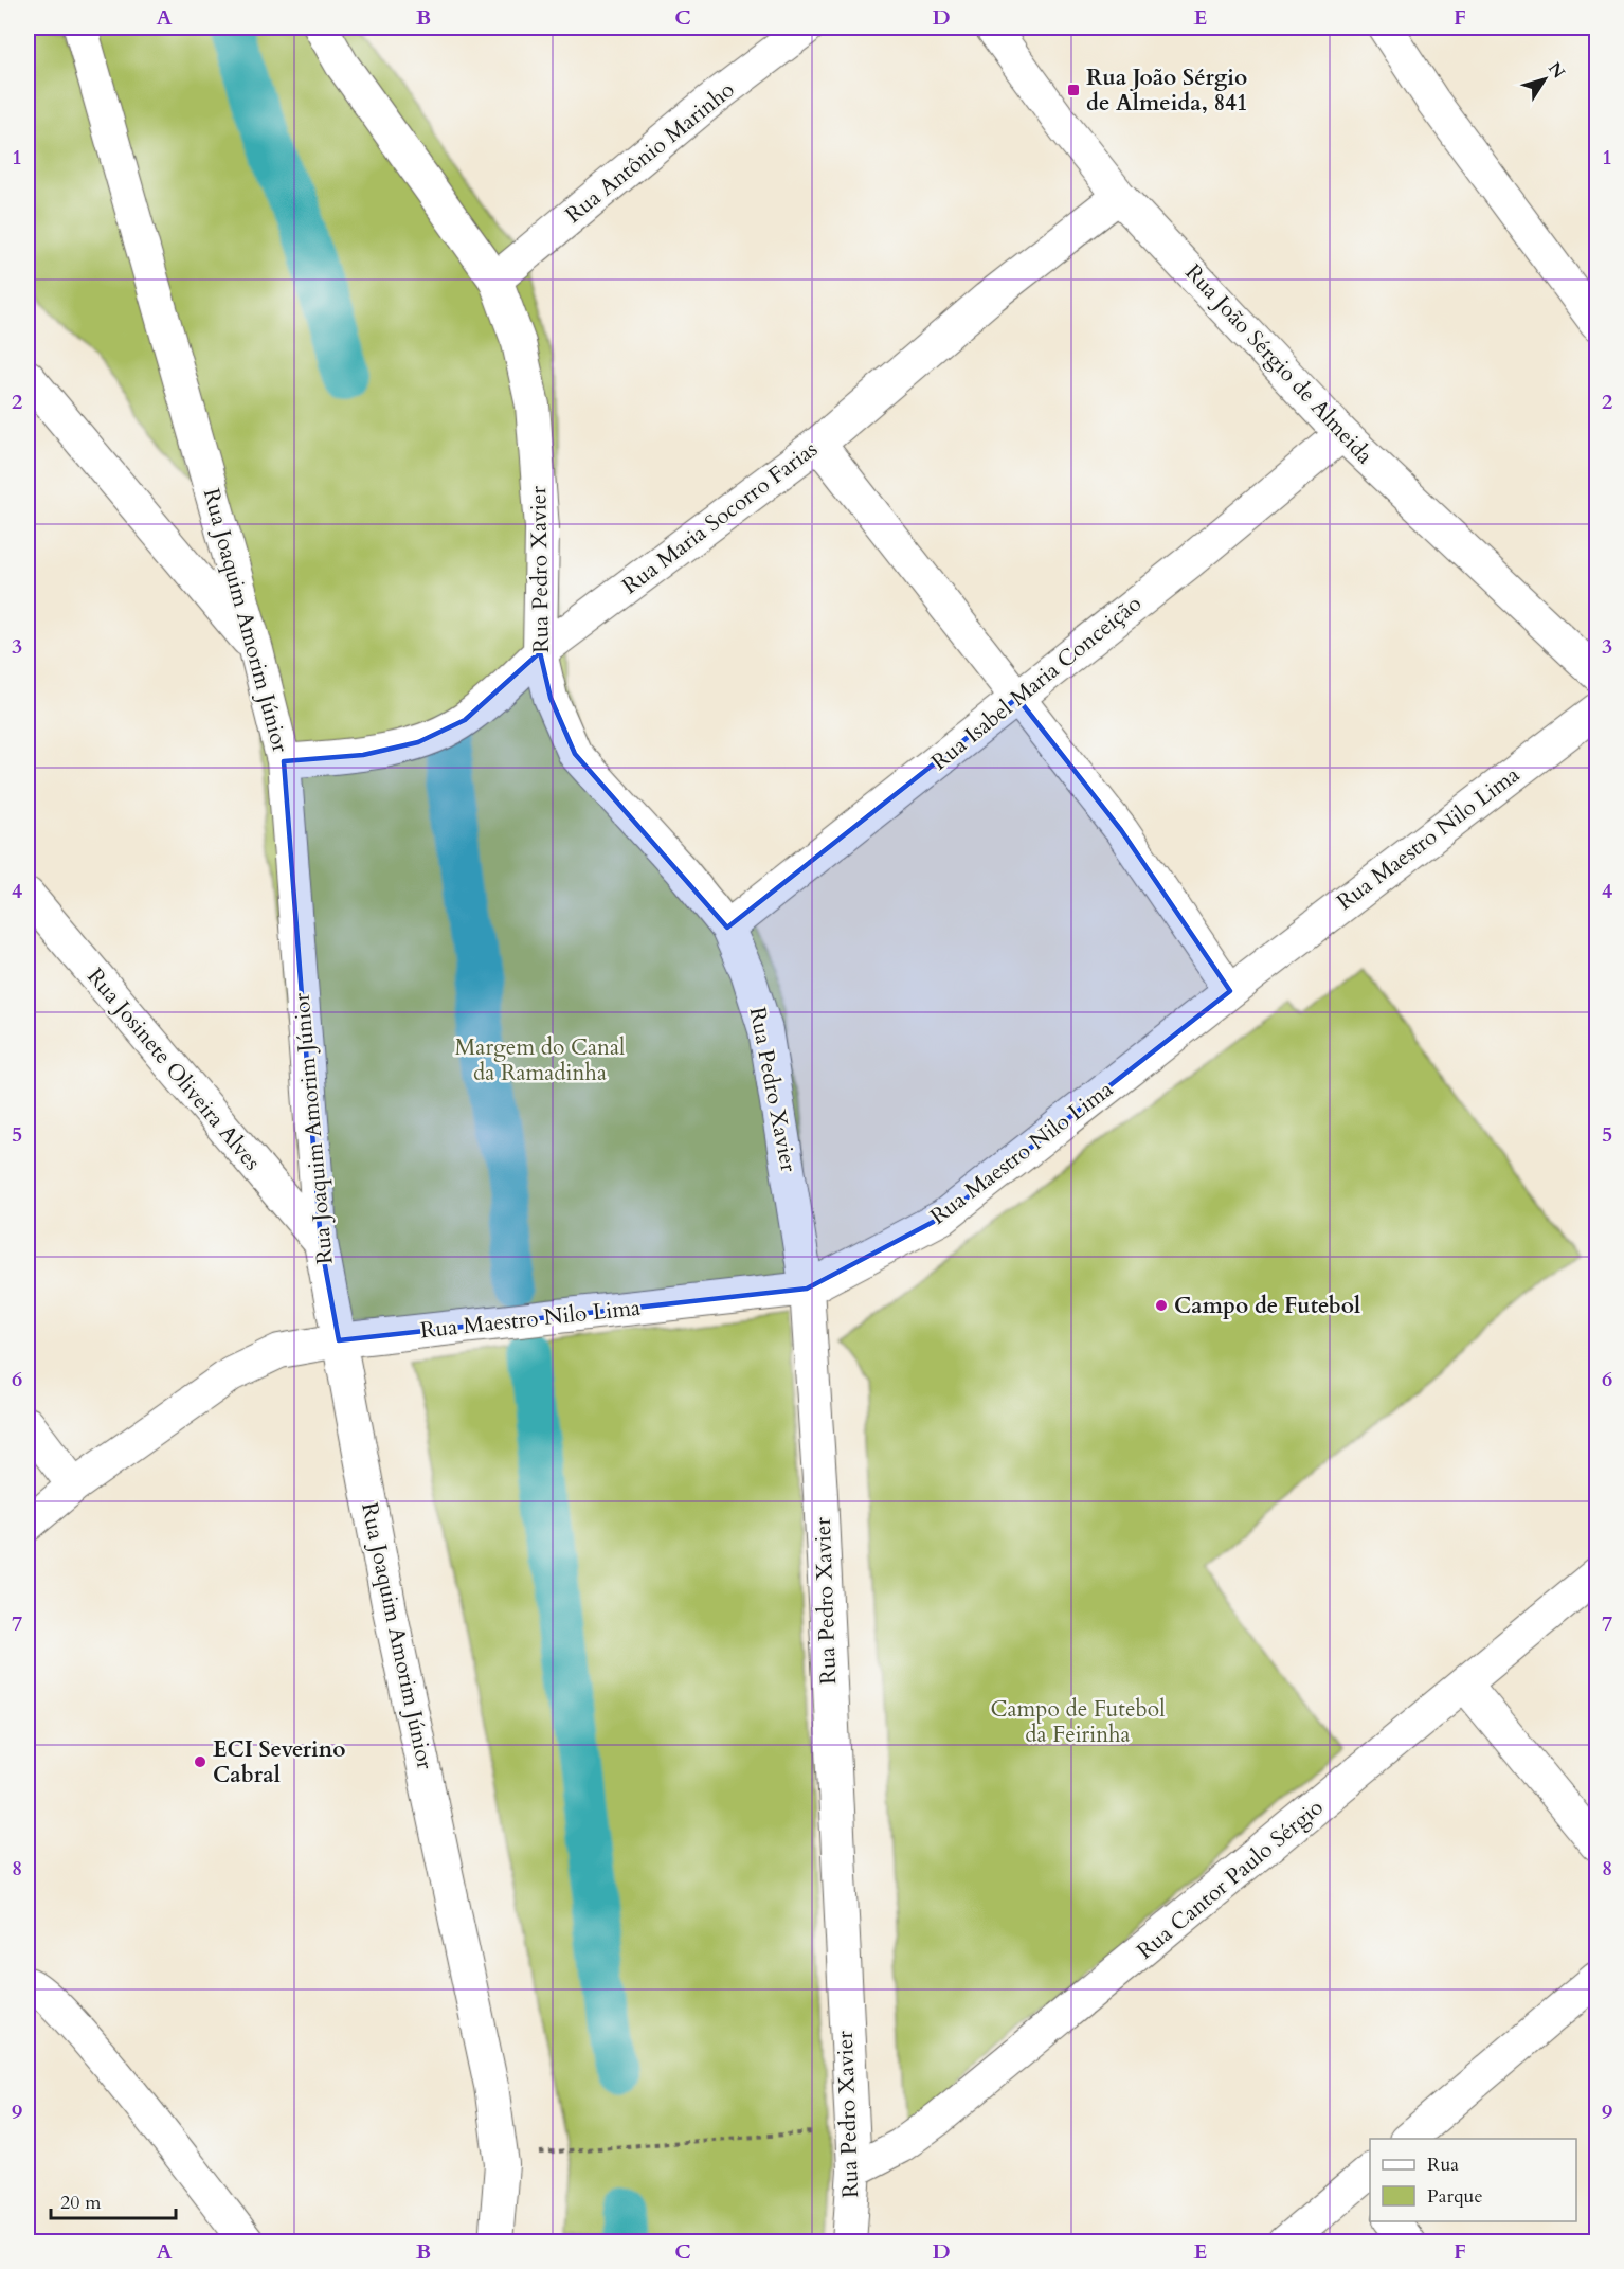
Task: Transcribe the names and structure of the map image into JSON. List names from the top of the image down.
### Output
{
  "streets": {
    "street": [
      "Rua Antônio Marinho",
      "Rua João Sérgio de Almeida",
      "Rua Maria Socorro Farias",
      "Rua Pedro Xavier",
      "Rua Joaquim Amorim Júnior",
      "Rua Isabel Maria Conceição",
      "Rua Maestro Nilo Lima",
      "Rua Josinete Oliveira Alves",
      "Rua Cantor Paulo Sérgio"
    ]
  },
  "crossings": [
    ["Rua Antônio Marinho", "Rua Pedro Xavier"],
    ["Rua João Sérgio de Almeida", "Rua Maria Socorro Farias"],
    ["Rua João Sérgio de Almeida", "Rua Isabel Maria Conceição"],
    ["Rua Maria Socorro Farias", "Rua Pedro Xavier"],
    ["Rua Maria Socorro Farias", "Rua Joaquim Amorim Júnior"],
    ["Rua Pedro Xavier", "Rua Isabel Maria Conceição"],
    ["Rua Pedro Xavier", "Rua Maestro Nilo Lima"],
    ["Rua Pedro Xavier", "Rua Cantor Paulo Sérgio"],
    ["Rua Joaquim Amorim Júnior", "Rua Maestro Nilo Lima"],
    ["Rua Joaquim Amorim Júnior", "Rua Josinete Oliveira Alves"]
  ],
  "parks": ["Margem do Canal da Ramadinha", "Campo de Futebol da Feirinha"],
  "places": {
    "transit": ["Rua João Sérgio de Almeida, 841"],
    "other": ["Campo de Futebol", "ECI Severino Cabral"]
  },
  "legend": ["Rua", "Parque"],
  "scale_bar": "20 m",
  "north": "top right",
  "grid": {
    "columns": [
      "A",
      "B",
      "C",
      "D",
      "E",
      "F"
    ],
    "rows": [
      "1",
      "2",
      "3",
      "4",
      "5",
      "6",
      "7",
      "8",
      "9"
    ]
  }
}
